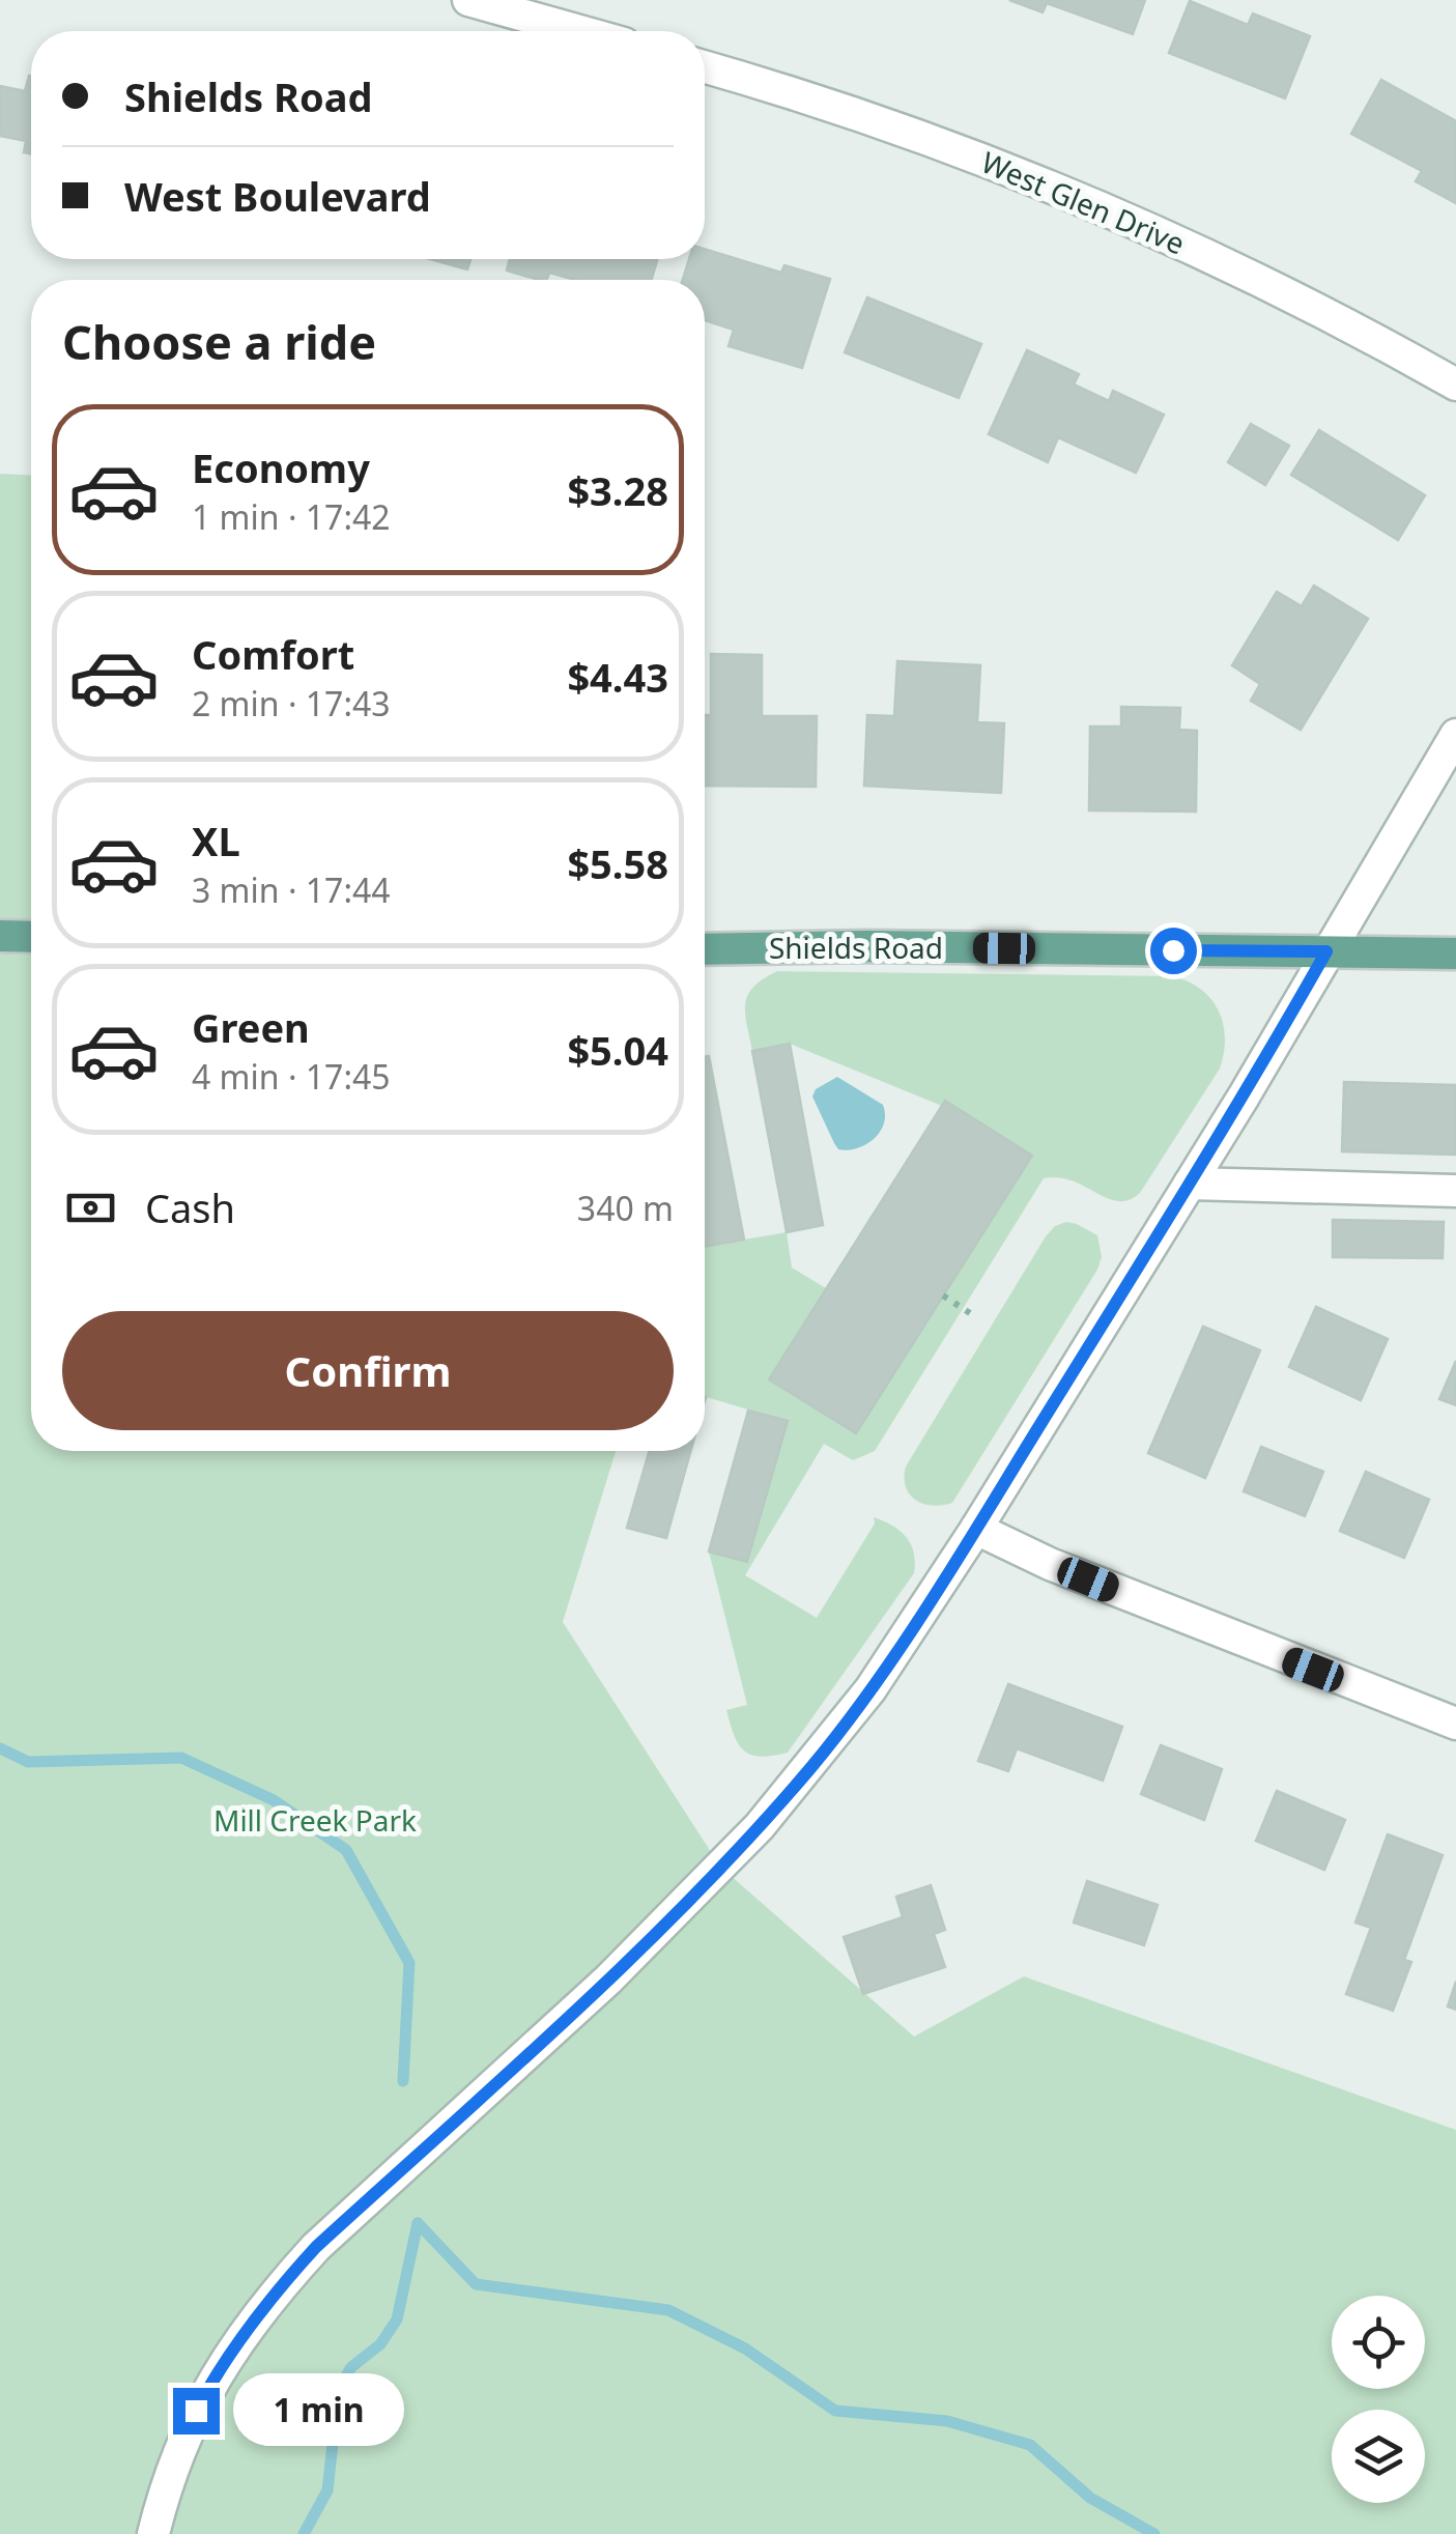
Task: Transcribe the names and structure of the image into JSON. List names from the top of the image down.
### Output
{
  "streets": {
    "main road": ["Shields Road"],
    "street": ["West Glen Drive"]
  },
  "parks": ["Mill Creek Park"],
  "page": {
    "banner": ["Shields Road", "West Boulevard"],
    "heading": "Choose a ride",
    "list": [
      {
        "name": "Economy",
        "note": "1 min · 17:42",
        "value": "$3.28"
      },
      {
        "name": "Comfort",
        "note": "2 min · 17:43",
        "value": "$4.43"
      },
      {
        "name": "XL",
        "note": "3 min · 17:44",
        "value": "$5.58"
      },
      {
        "name": "Green",
        "note": "4 min · 17:45",
        "value": "$5.04"
      }
    ],
    "pay": ["Cash", "340 m"],
    "buttons": "Confirm",
    "bubble": "1 min"
  }
}
